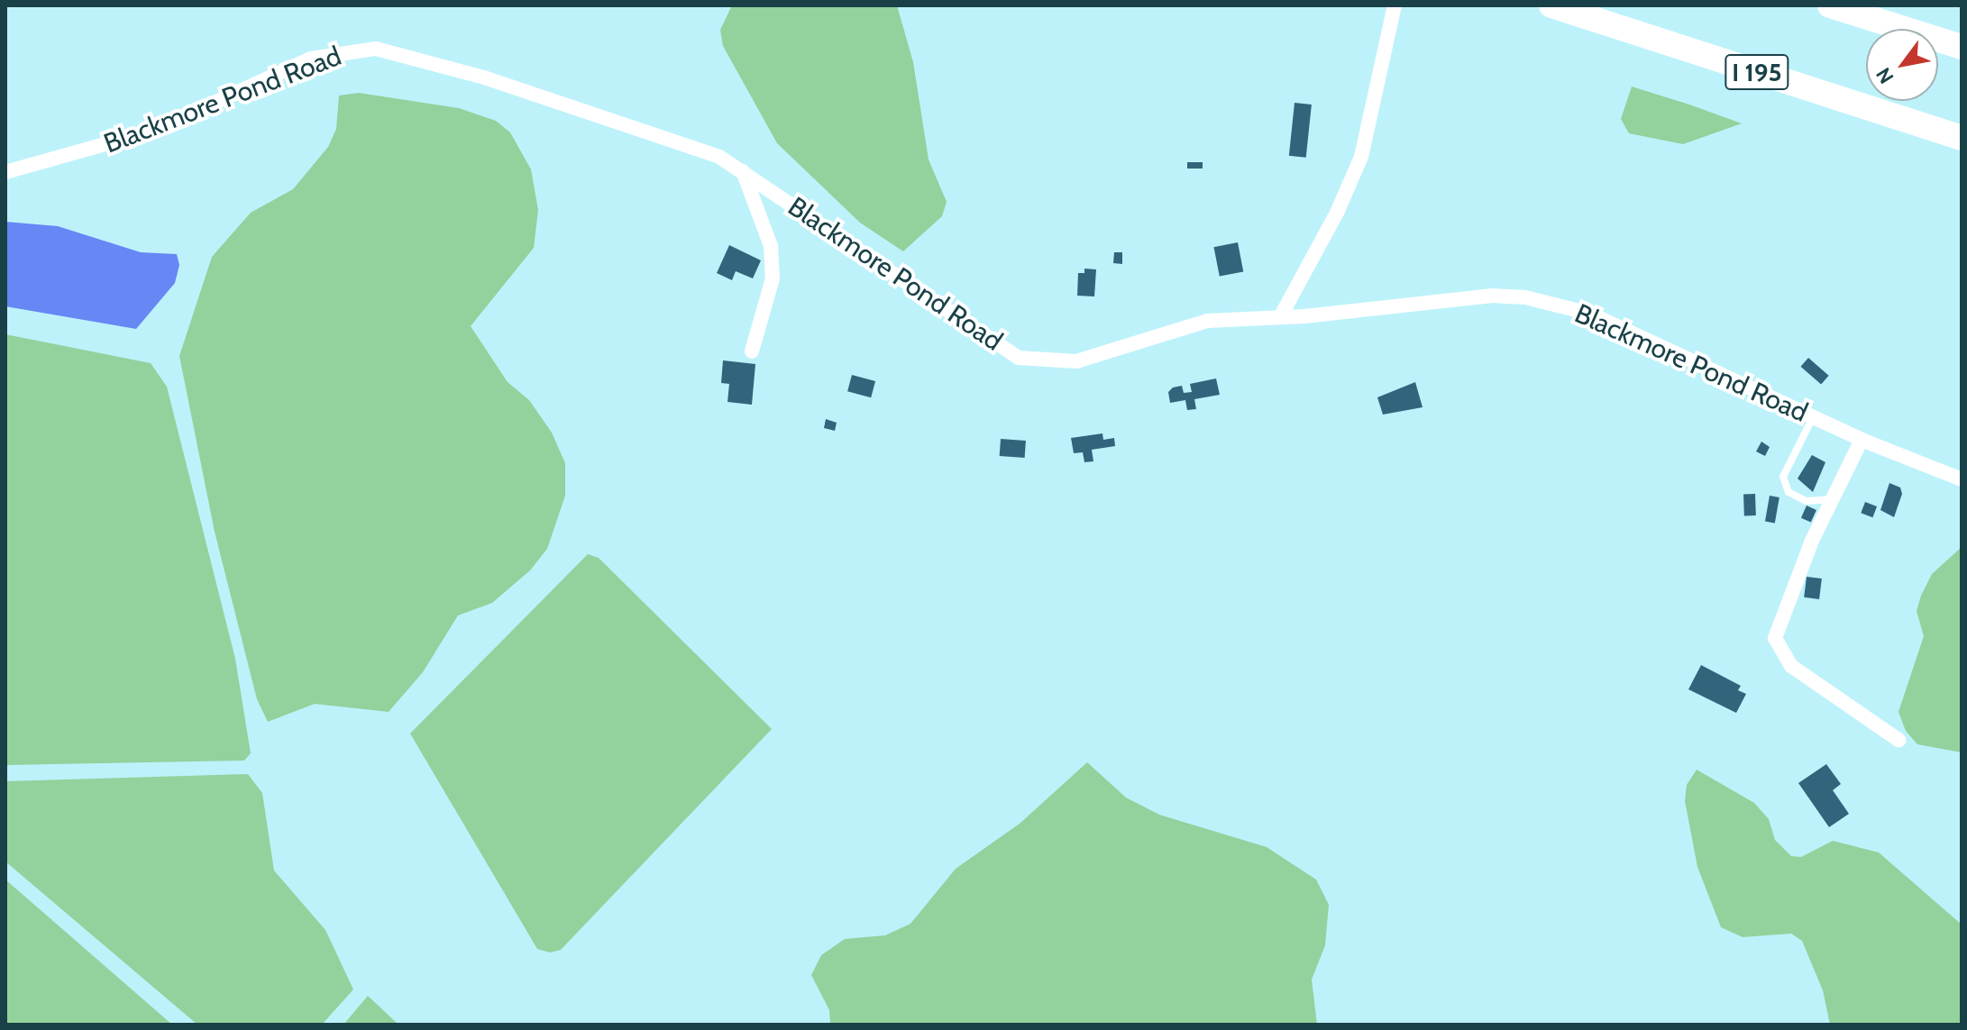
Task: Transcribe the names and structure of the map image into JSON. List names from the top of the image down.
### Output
{
  "streets": {
    "highway": ["I 195"],
    "street": ["Blackmore Pond Road"]
  },
  "north": "bottom left"
}
